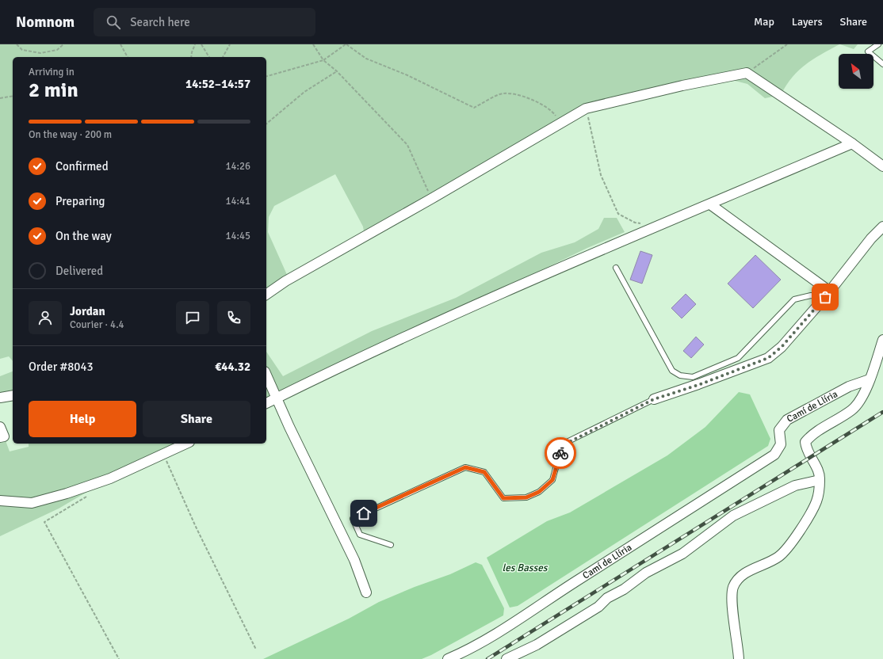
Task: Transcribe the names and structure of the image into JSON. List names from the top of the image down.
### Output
{
  "streets": {
    "street": ["Camí de Llíria"]
  },
  "water": ["les Basses"],
  "north": "top left",
  "page": {
    "header": "Nomnom",
    "search": "Search here",
    "nav": ["Map", "Layers", "Share"],
    "heading": ["2 min", "Arriving in", "14:52–14:57"],
    "panel": [
      "Jordan",
      "Courier · 4.4",
      "Order #8043",
      "€44.32"
    ],
    "bar": "On the way · 200 m",
    "list": [
      ["Confirmed", "14:26"],
      ["Preparing", "14:41"],
      ["On the way", "14:45"],
      "Delivered"
    ],
    "buttons": ["Help", "Share"]
  }
}
